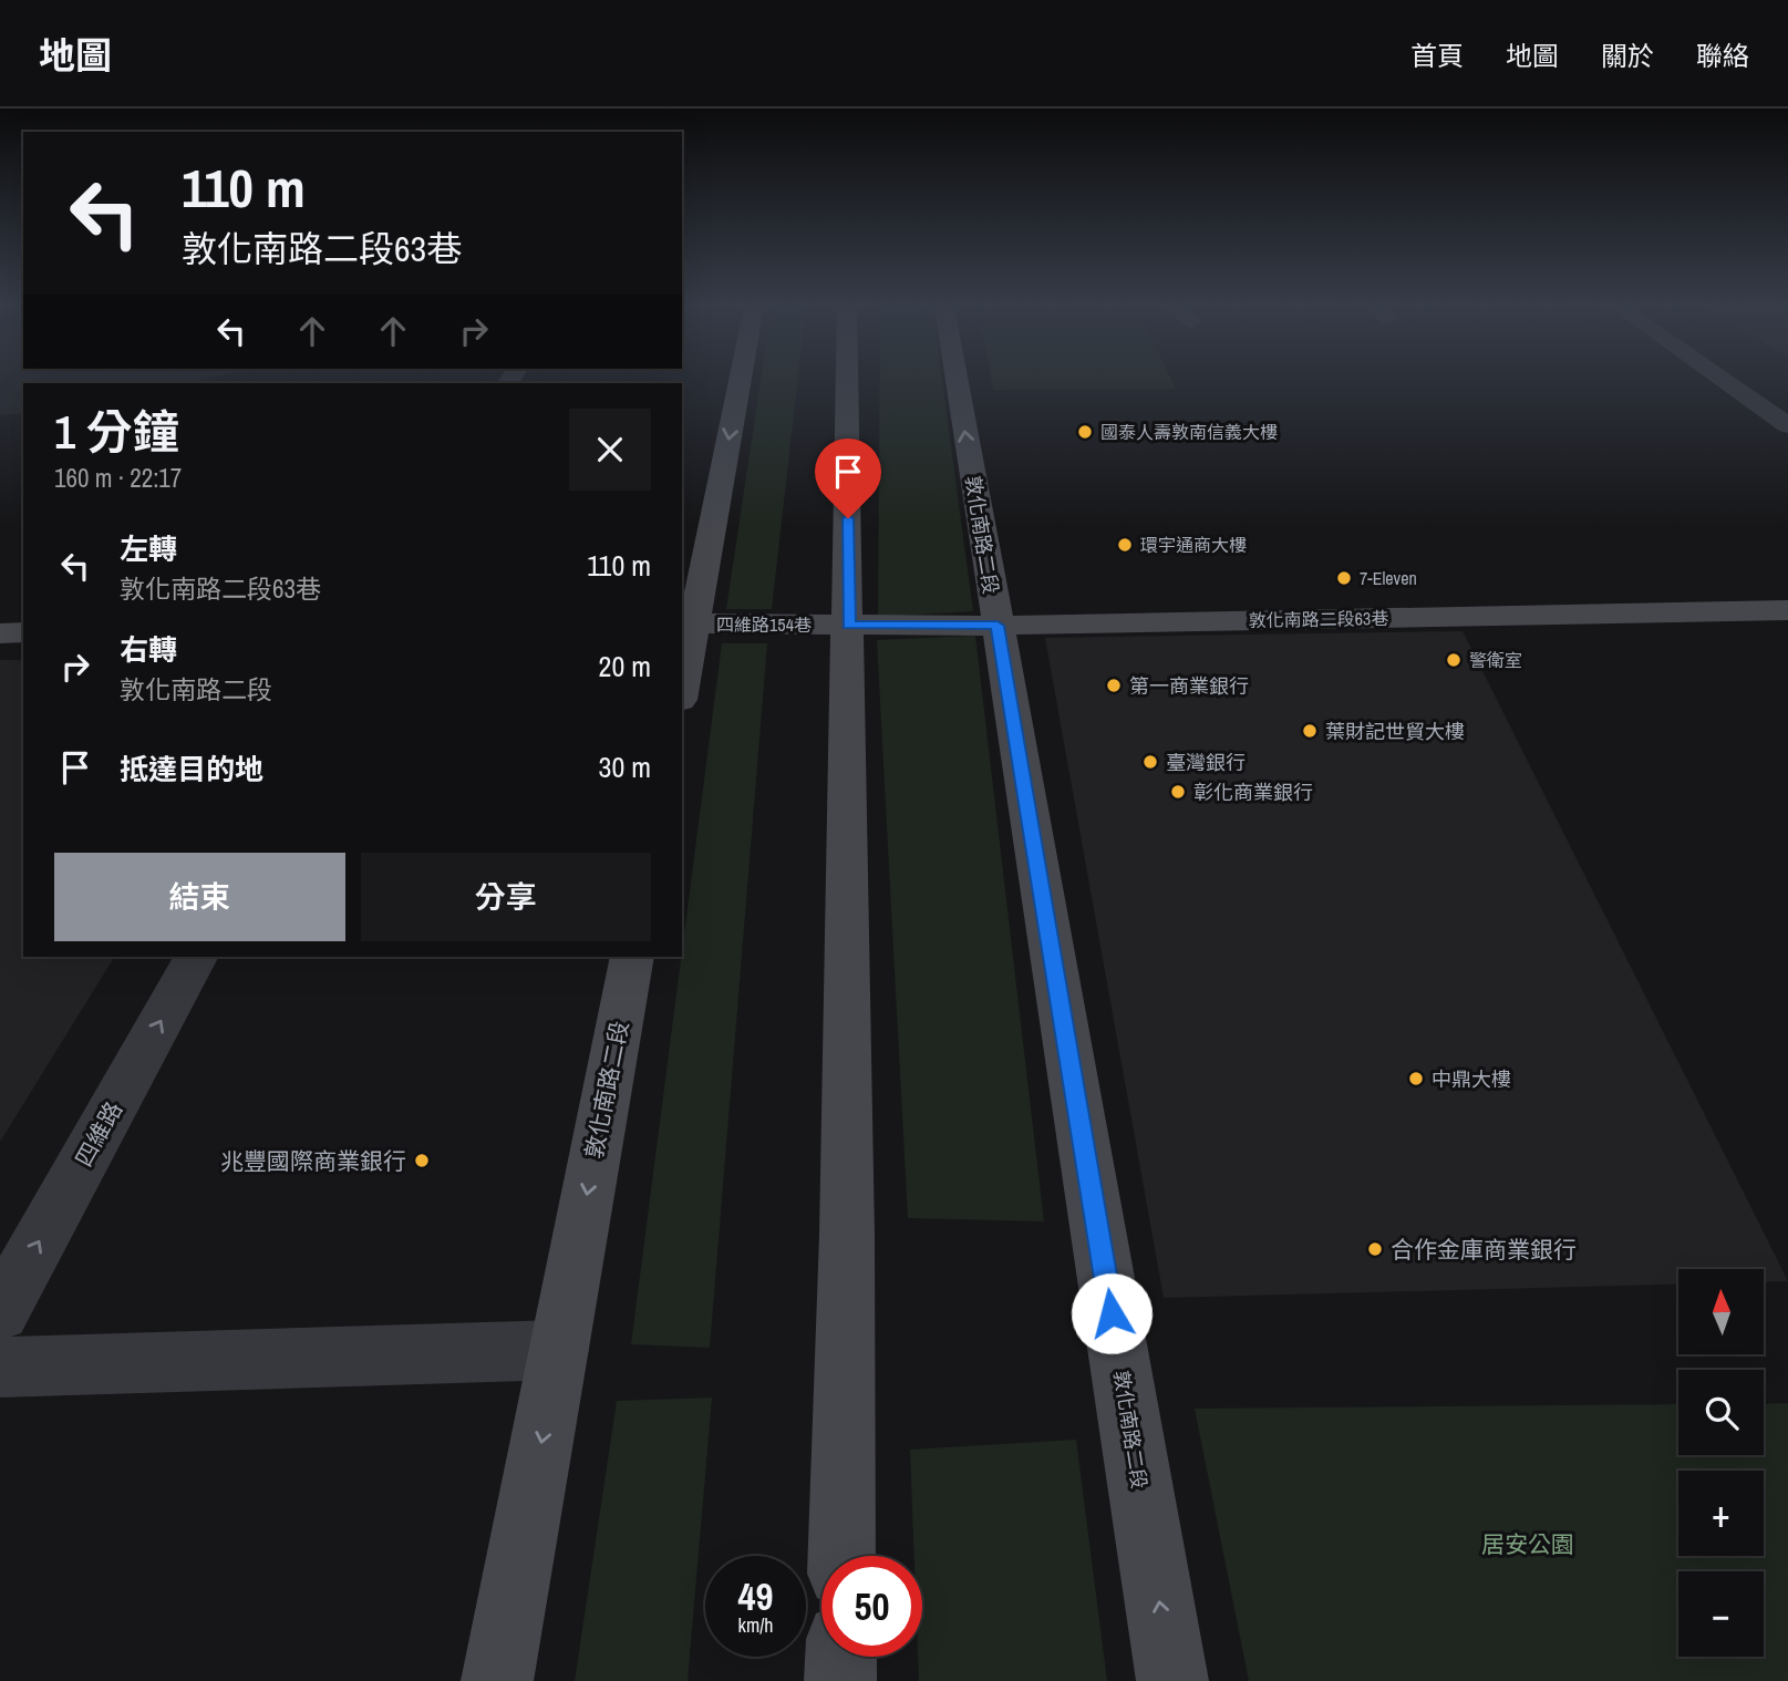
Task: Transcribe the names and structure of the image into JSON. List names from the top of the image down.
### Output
{
  "streets": {
    "main road": ["敦化南路二段", "敦化南路二段63巷", "四維路154巷"],
    "street": ["四維路"]
  },
  "crossings": [
    ["敦化南路二段", "敦化南路二段63巷"],
    ["敦化南路二段63巷", "四維路154巷"]
  ],
  "one_way": ["四維路"],
  "parks": ["居安公園"],
  "places": [
    "國泰人壽敦南信義大樓",
    "環宇通商大樓",
    "7-Eleven",
    "警衛室",
    "第一商業銀行",
    "葉財記世貿大樓",
    "臺灣銀行",
    "彰化商業銀行",
    "中鼎大樓",
    "兆豐國際商業銀行",
    "合作金庫商業銀行"
  ],
  "north": "top",
  "page": {
    "header": "地圖",
    "nav": [
      "首頁",
      "地圖",
      "關於",
      "聯絡"
    ],
    "turn": ["110 m", "敦化南路二段63巷"],
    "heading": ["1 分鐘", "160 m · 22:17"],
    "list": [
      {
        "name": "左轉",
        "note": "敦化南路二段63巷",
        "value": "110 m"
      },
      {
        "name": "右轉",
        "note": "敦化南路二段",
        "value": "20 m"
      },
      {
        "name": "抵達目的地",
        "value": "30 m"
      }
    ],
    "buttons": ["結束", "分享"],
    "map_buttons": ["+", "−"],
    "speed": "49 km/h",
    "limit": "50"
  }
}
